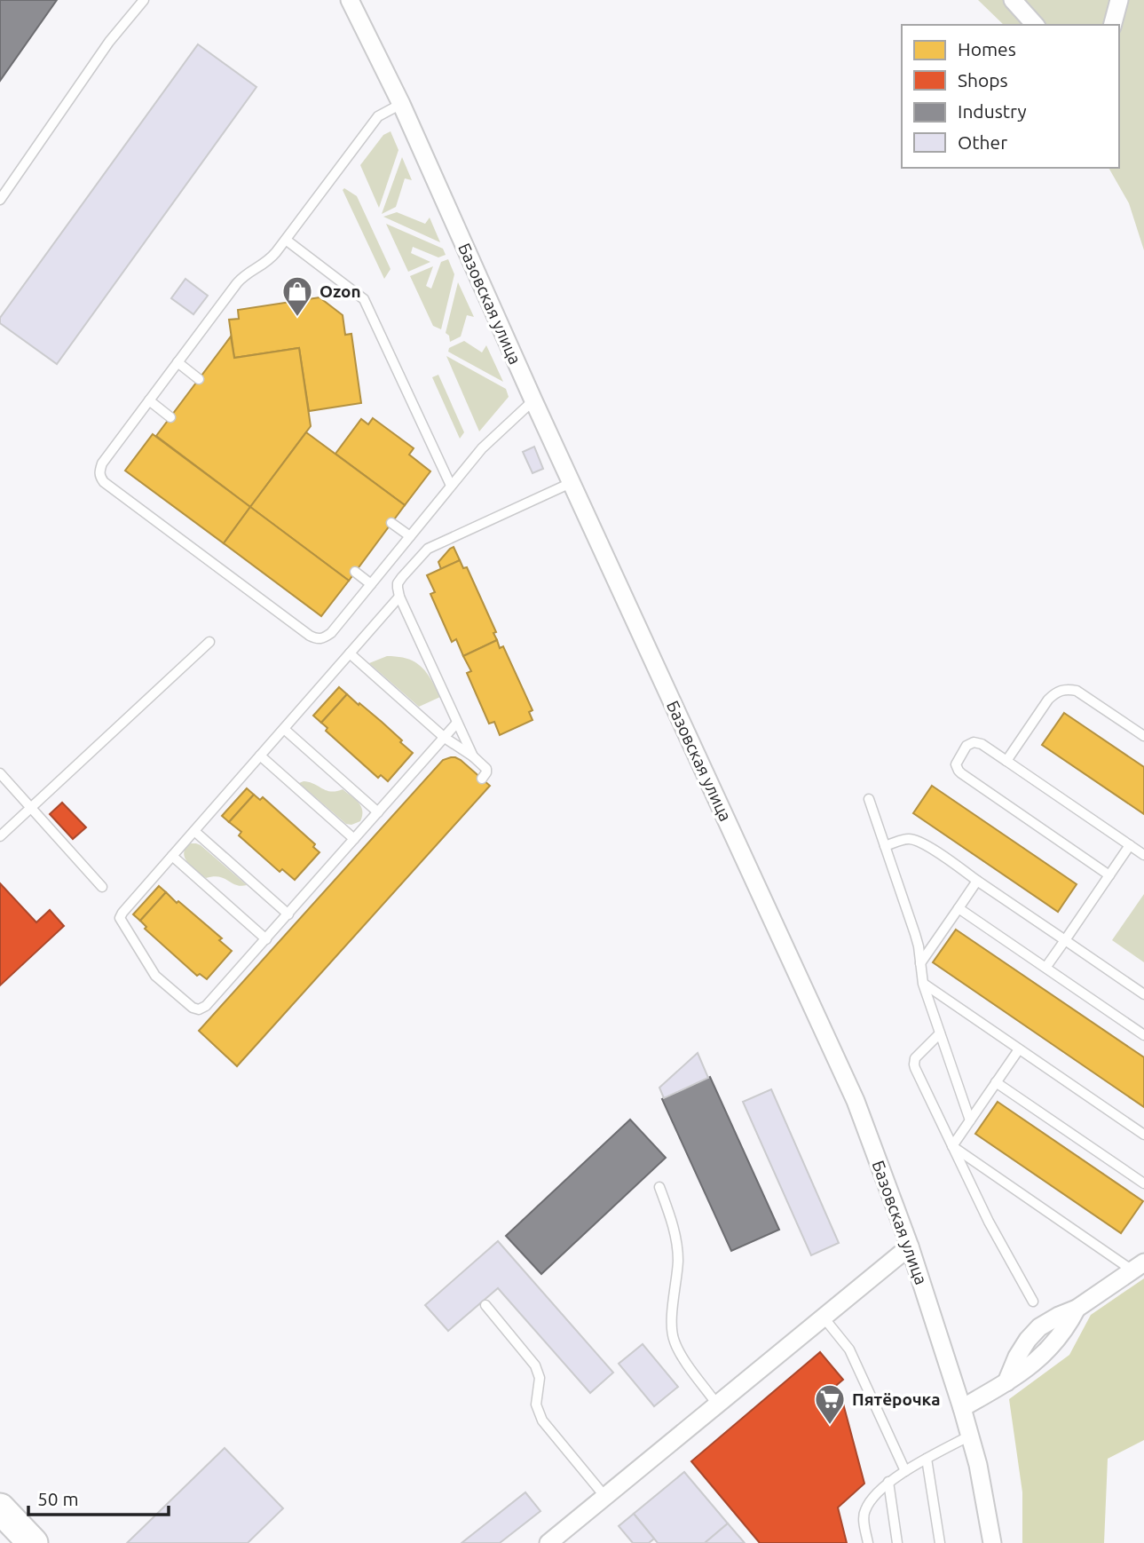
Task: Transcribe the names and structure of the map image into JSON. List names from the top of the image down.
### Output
{
  "streets": {
    "street": ["Базовская улица"]
  },
  "places": {
    "shop": ["Ozon"],
    "supermarket": ["Пятёрочка"]
  },
  "legend": [
    "Homes",
    "Shops",
    "Industry",
    "Other"
  ],
  "scale_bar": "50 m"
}
